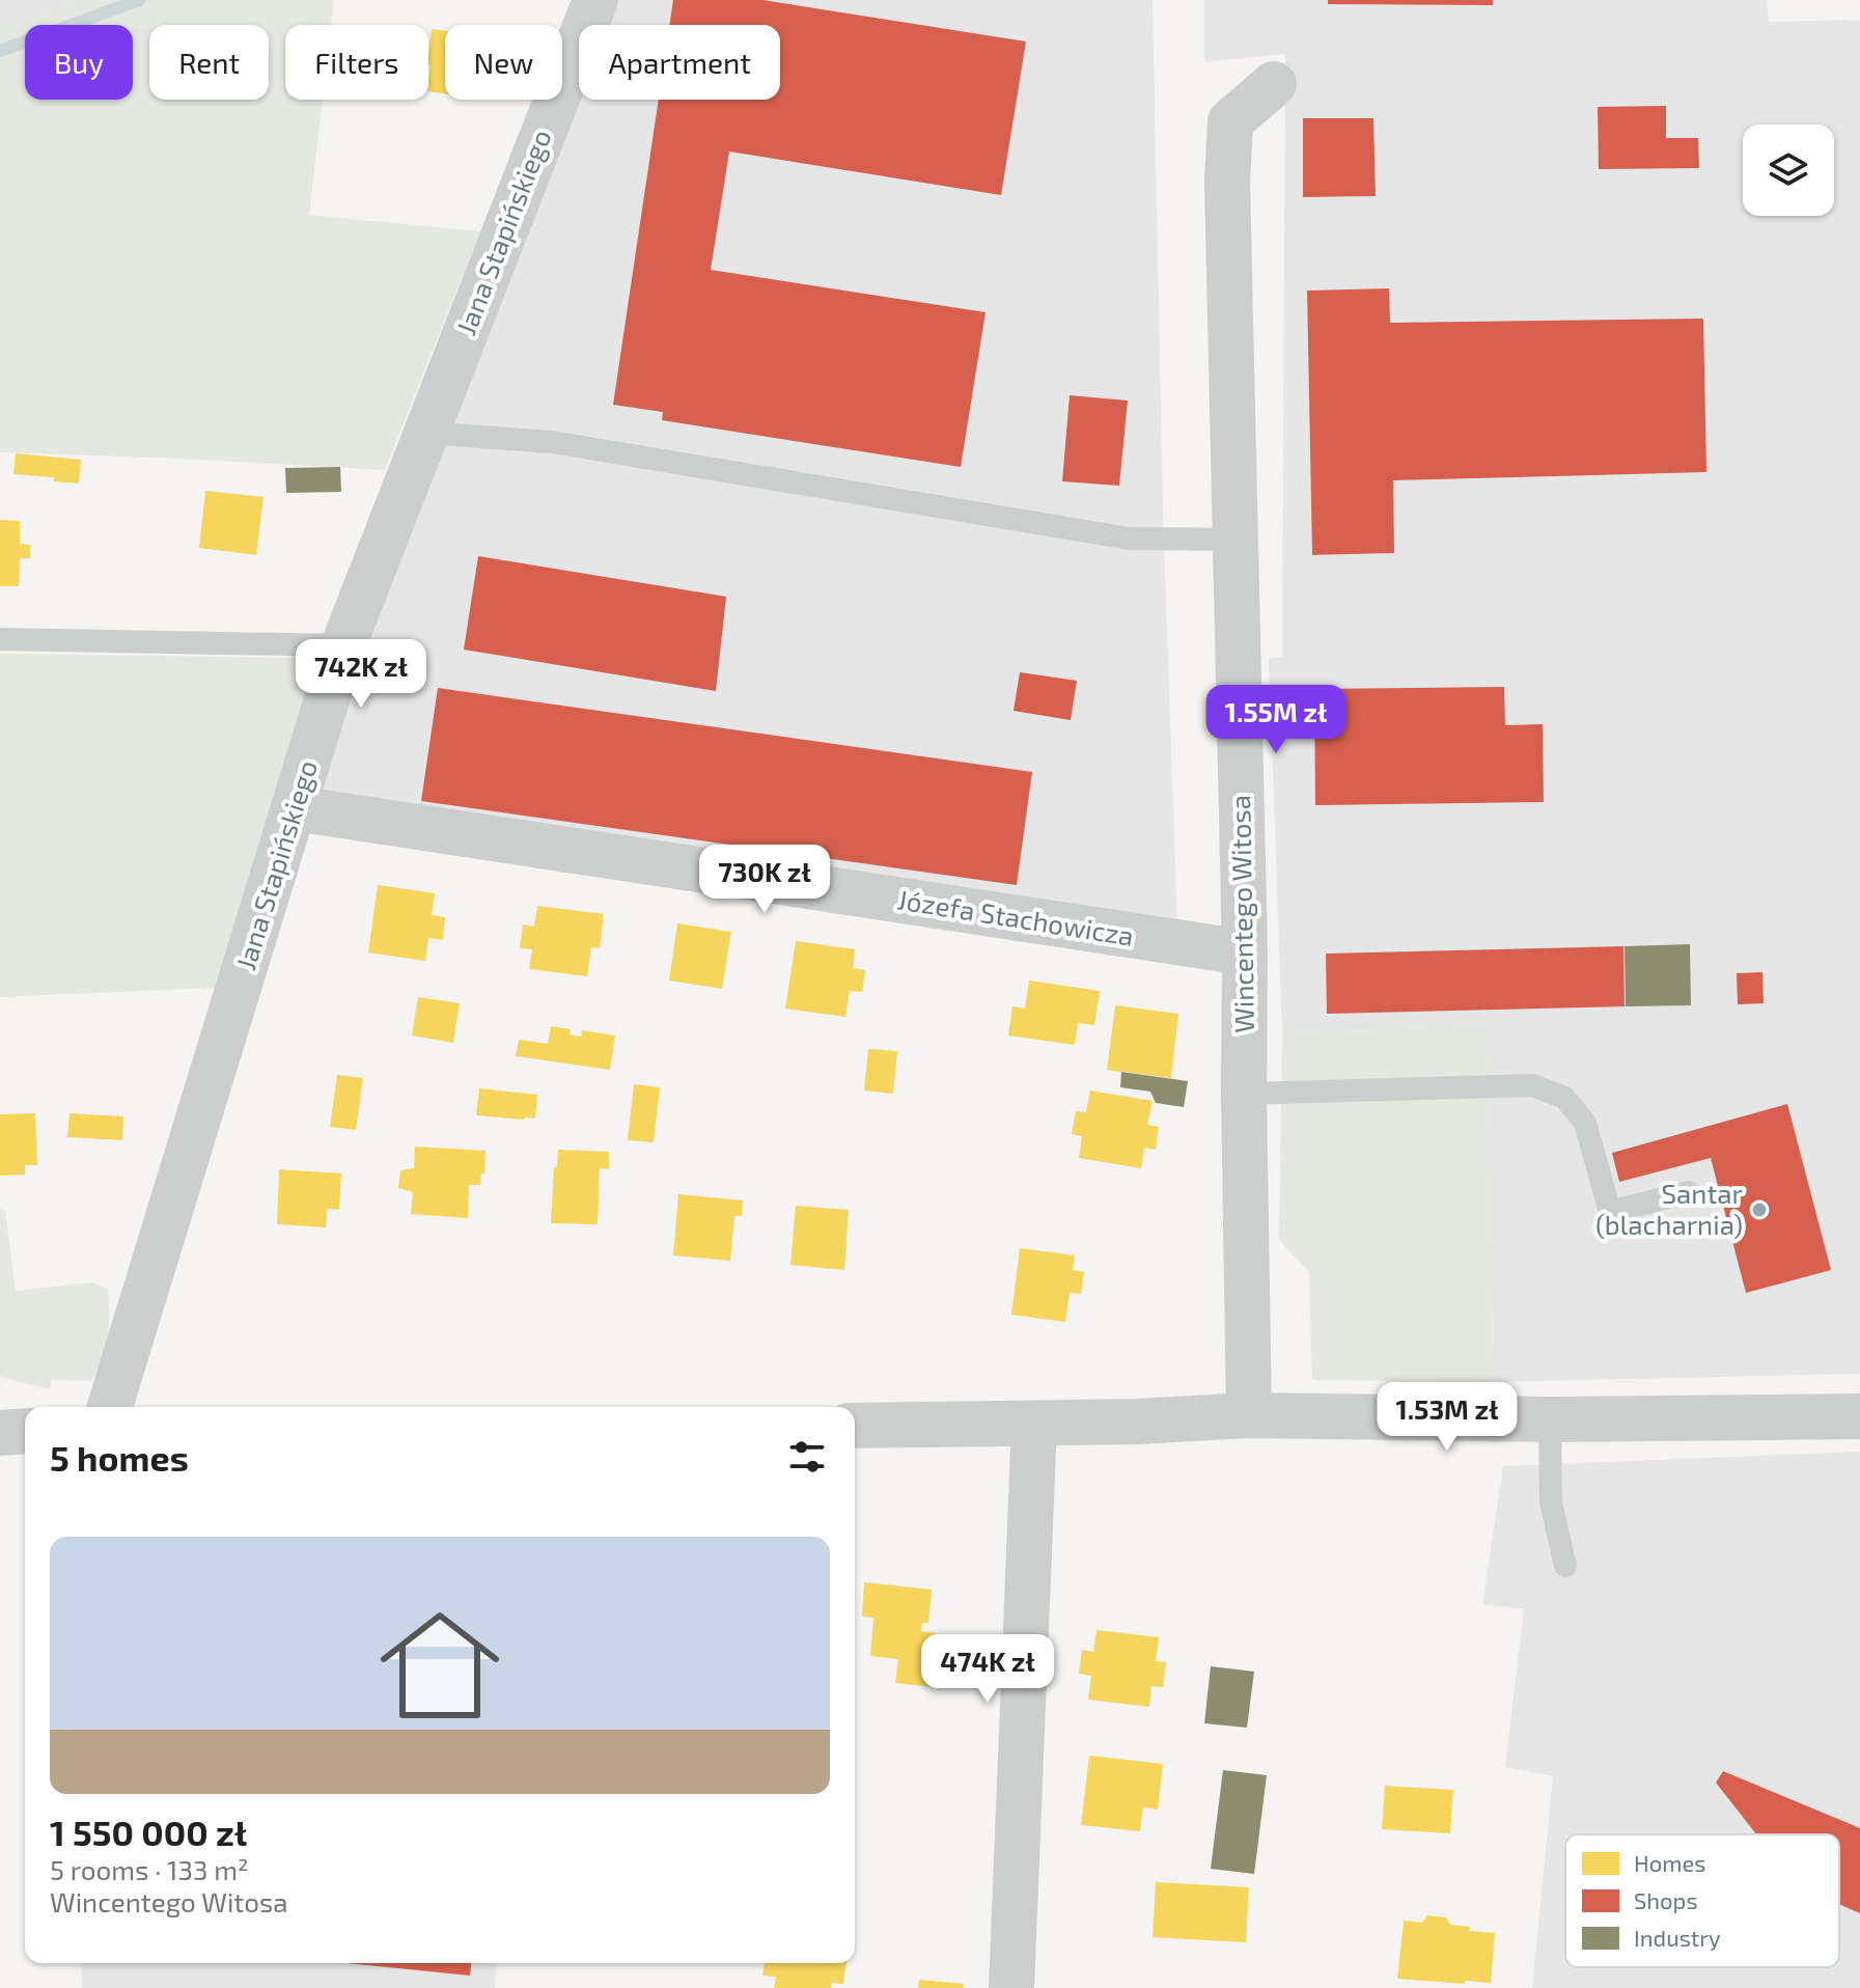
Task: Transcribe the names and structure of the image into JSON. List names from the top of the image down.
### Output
{
  "streets": {
    "street": ["Jana Stapińskiego", "Wincentego Witosa", "Józefa Stachowicza"]
  },
  "crossings": [
    ["Jana Stapińskiego", "Józefa Stachowicza"],
    ["Wincentego Witosa", "Józefa Stachowicza"]
  ],
  "places": ["Santar (blacharnia)"],
  "legend": ["Homes", "Shops", "Industry"],
  "page": {
    "chip": [
      "Buy",
      "Rent",
      "Filters",
      "New",
      "Apartment"
    ],
    "price": [
      "742K zł",
      "1.55M zł",
      "730K zł",
      "1.53M zł",
      "474K zł"
    ],
    "heading": "5 homes",
    "list": [
      {
        "name": "1 550 000 zł",
        "note": "5 rooms · 133 m² · Wincentego Witosa"
      }
    ]
  }
}
